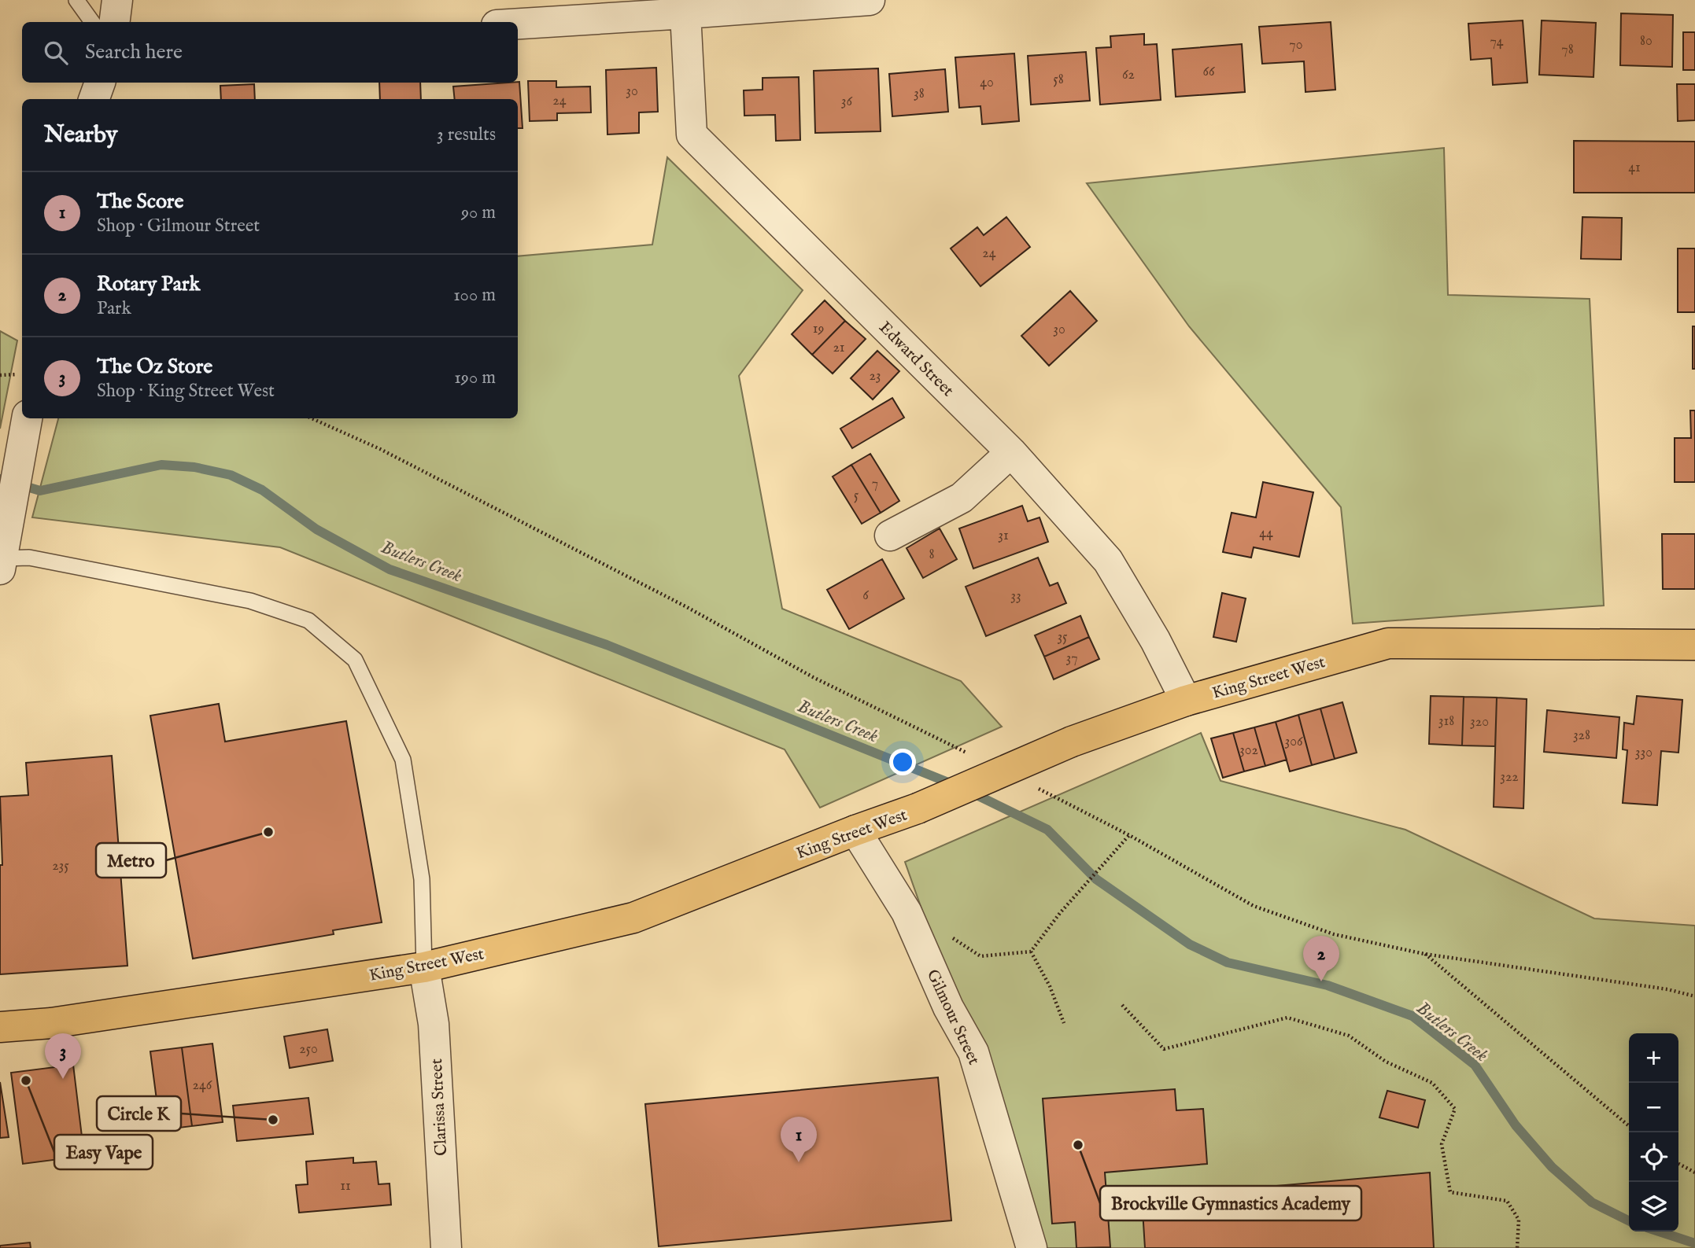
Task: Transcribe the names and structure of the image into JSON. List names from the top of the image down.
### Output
{
  "streets": {
    "main road": ["King Street West"],
    "street": ["Edward Street", "Gilmour Street", "Clarissa Street"]
  },
  "crossings": [
    ["Edward Street", "King Street West"],
    ["King Street West", "Gilmour Street"],
    ["King Street West", "Clarissa Street"]
  ],
  "water": ["Butlers Creek"],
  "places": [
    "Metro",
    "Easy Vape",
    "Circle K",
    "Brockville Gymnastics Academy"
  ],
  "house_numbers": [
    "80",
    "74",
    "70",
    "78",
    "66",
    "62",
    "58",
    "40",
    "30",
    "38",
    "24",
    "36",
    "41",
    "24",
    "19",
    "30",
    "21",
    "23",
    "7",
    "5",
    "44",
    "31",
    "8",
    "6",
    "33",
    "35",
    "37",
    "318",
    "320",
    "328",
    "306",
    "302",
    "330",
    "322",
    "235",
    "250",
    "246",
    "11"
  ],
  "page": {
    "search": "Search here",
    "heading": ["Nearby", "3 results"],
    "list": [
      {
        "mark": "1",
        "name": "The Score",
        "note": "Shop · Gilmour Street",
        "value": "90 m"
      },
      {
        "mark": "2",
        "name": "Rotary Park",
        "note": "Park",
        "value": "100 m"
      },
      {
        "mark": "3",
        "name": "The Oz Store",
        "note": "Shop · King Street West",
        "value": "190 m"
      }
    ],
    "pins": ["2", "3", "1"],
    "map_buttons": ["+", "−"]
  }
}
